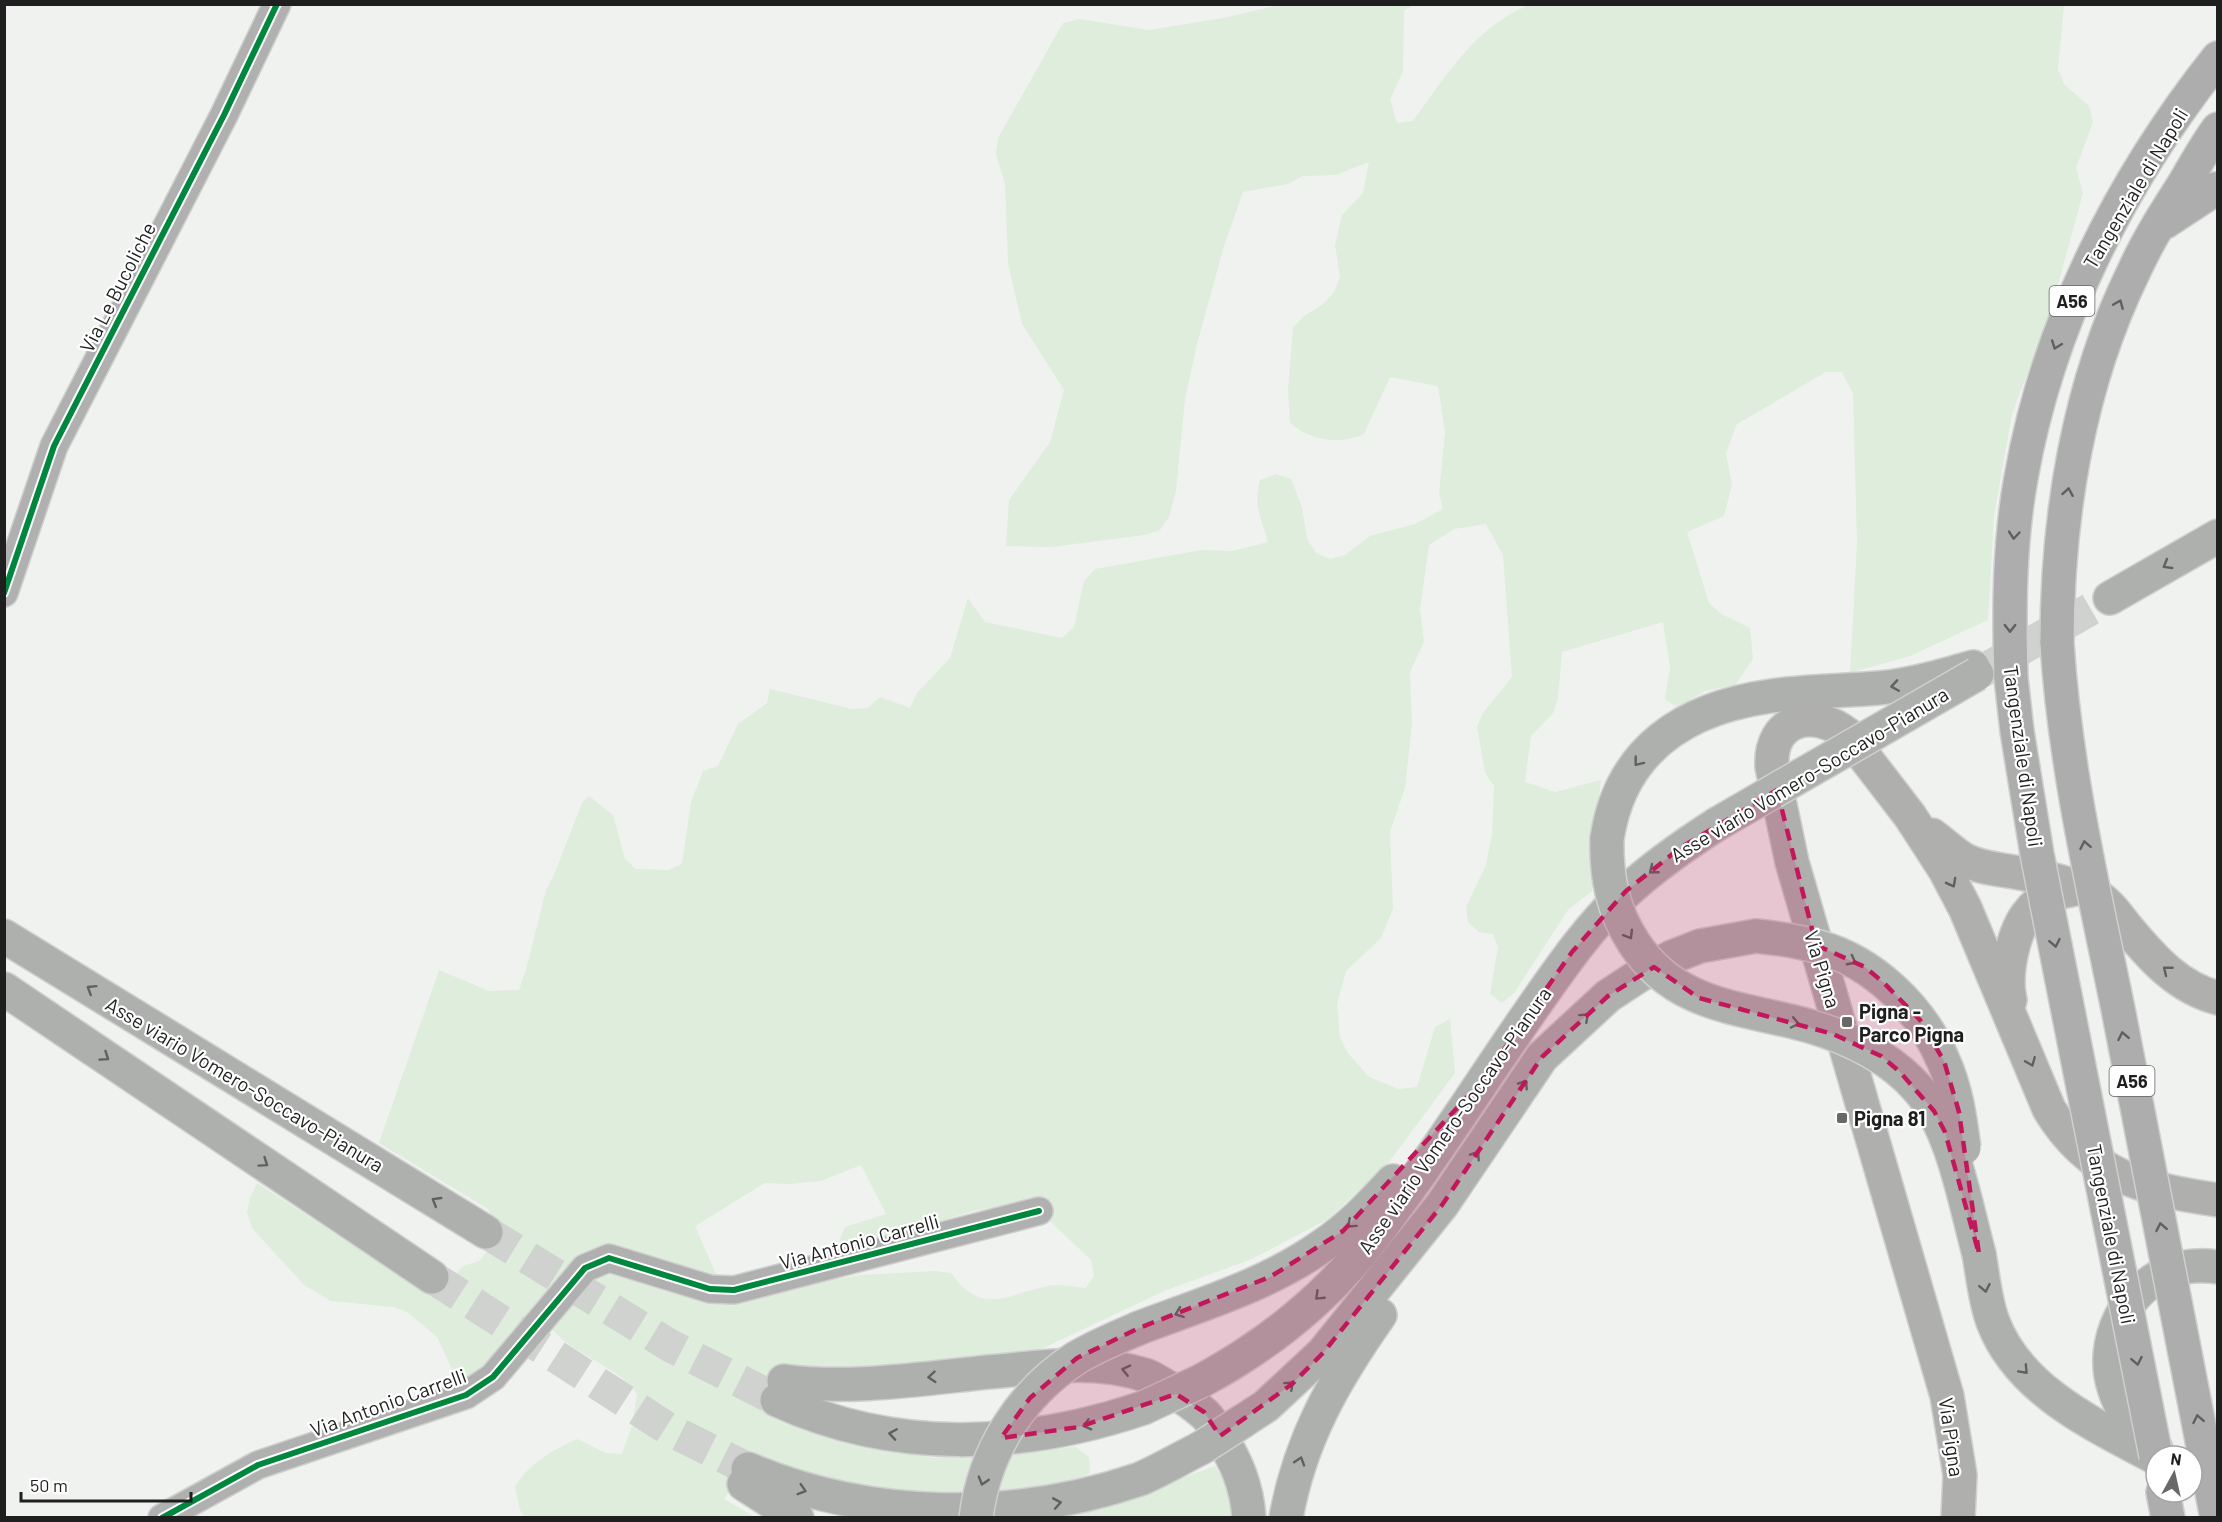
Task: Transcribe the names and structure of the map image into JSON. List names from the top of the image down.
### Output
{
  "streets": {
    "highway": ["Tangenziale di Napoli", "A56", "Asse viario Vomero-Soccavo-Pianura"],
    "main road": ["Via Pigna"],
    "street": ["Via Le Bucoliche", "Via Antonio Carrelli"]
  },
  "places": {
    "transit": ["Pigna - Parco Pigna", "Pigna 81"]
  },
  "scale_bar": "50 m",
  "north": "top"
}
